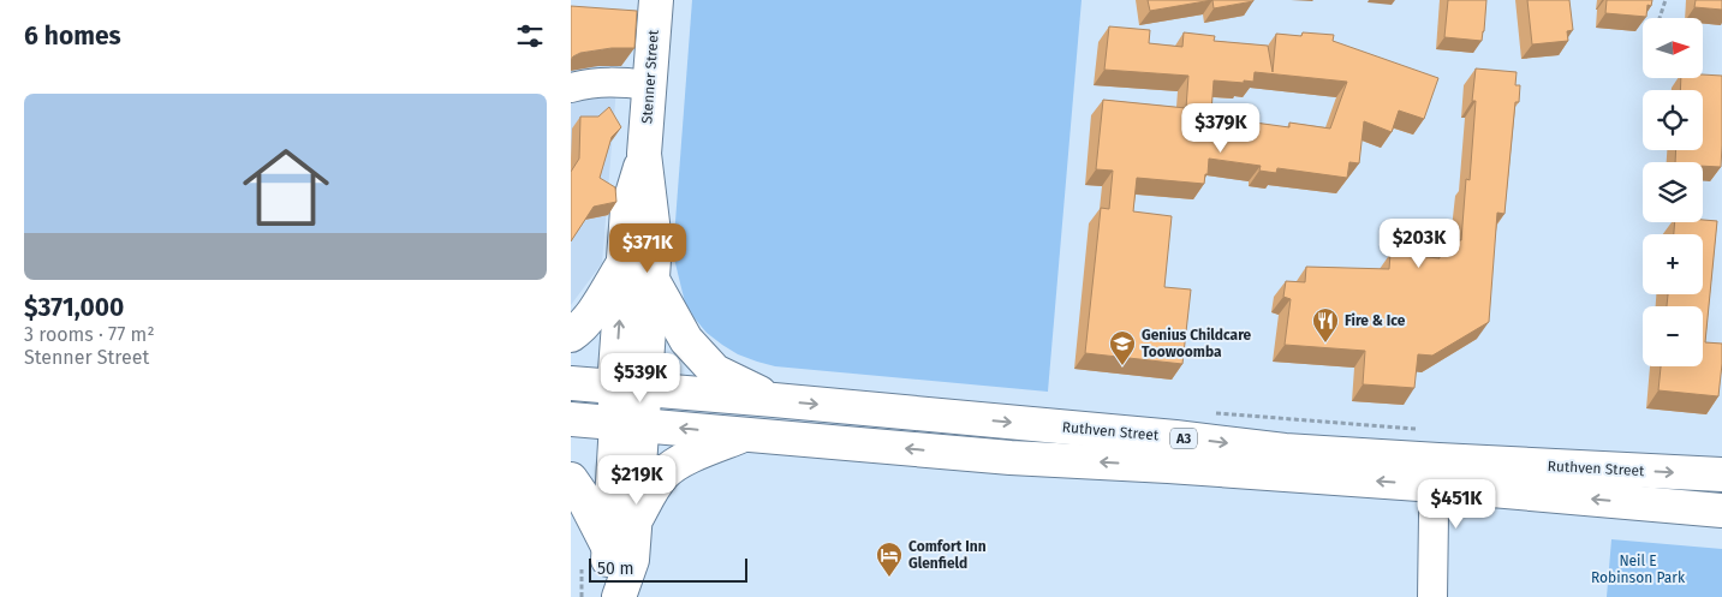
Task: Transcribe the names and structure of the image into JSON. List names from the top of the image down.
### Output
{
  "streets": {
    "main road": ["Stenner Street", "Ruthven Street", "A3"]
  },
  "crossings": [
    ["Stenner Street", "Ruthven Street"]
  ],
  "parks": ["Neil E Robinson Park"],
  "places": {
    "restaurant": ["Fire & Ice"],
    "school or university": ["Genius Childcare Toowoomba"],
    "hotel": ["Comfort Inn Glenfield"]
  },
  "scale_bar": "50 m",
  "north": "right",
  "page": {
    "heading": "6 homes",
    "map_buttons": ["+", "−"],
    "list": [
      {
        "name": "$371,000",
        "note": "3 rooms · 77 m² · Stenner Street"
      }
    ],
    "price": [
      "$379K",
      "$203K",
      "$371K",
      "$539K",
      "$219K",
      "$451K"
    ],
    "scale": "50 m"
  }
}
